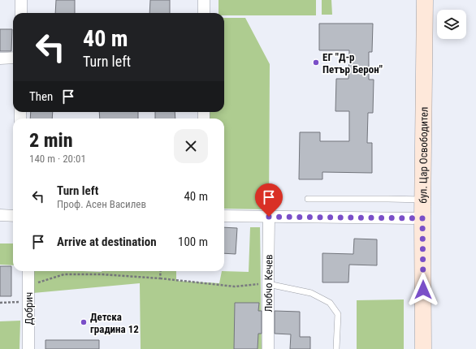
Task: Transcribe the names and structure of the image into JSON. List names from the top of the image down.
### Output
{
  "streets": {
    "main road": ["бул. Цар Освободител"],
    "street": ["Любчо Кечев", "Добрич"]
  },
  "places": ["ЕГ \"Д-р Петър Берон\"", "Детска градина 12"],
  "page": {
    "turn": ["40 m", "Turn left"],
    "then": "Then",
    "heading": ["2 min", "140 m · 20:01"],
    "list": [
      {
        "name": "Turn left",
        "note": "Проф. Асен Василев",
        "value": "40 m"
      },
      {
        "name": "Arrive at destination",
        "value": "100 m"
      }
    ]
  }
}
